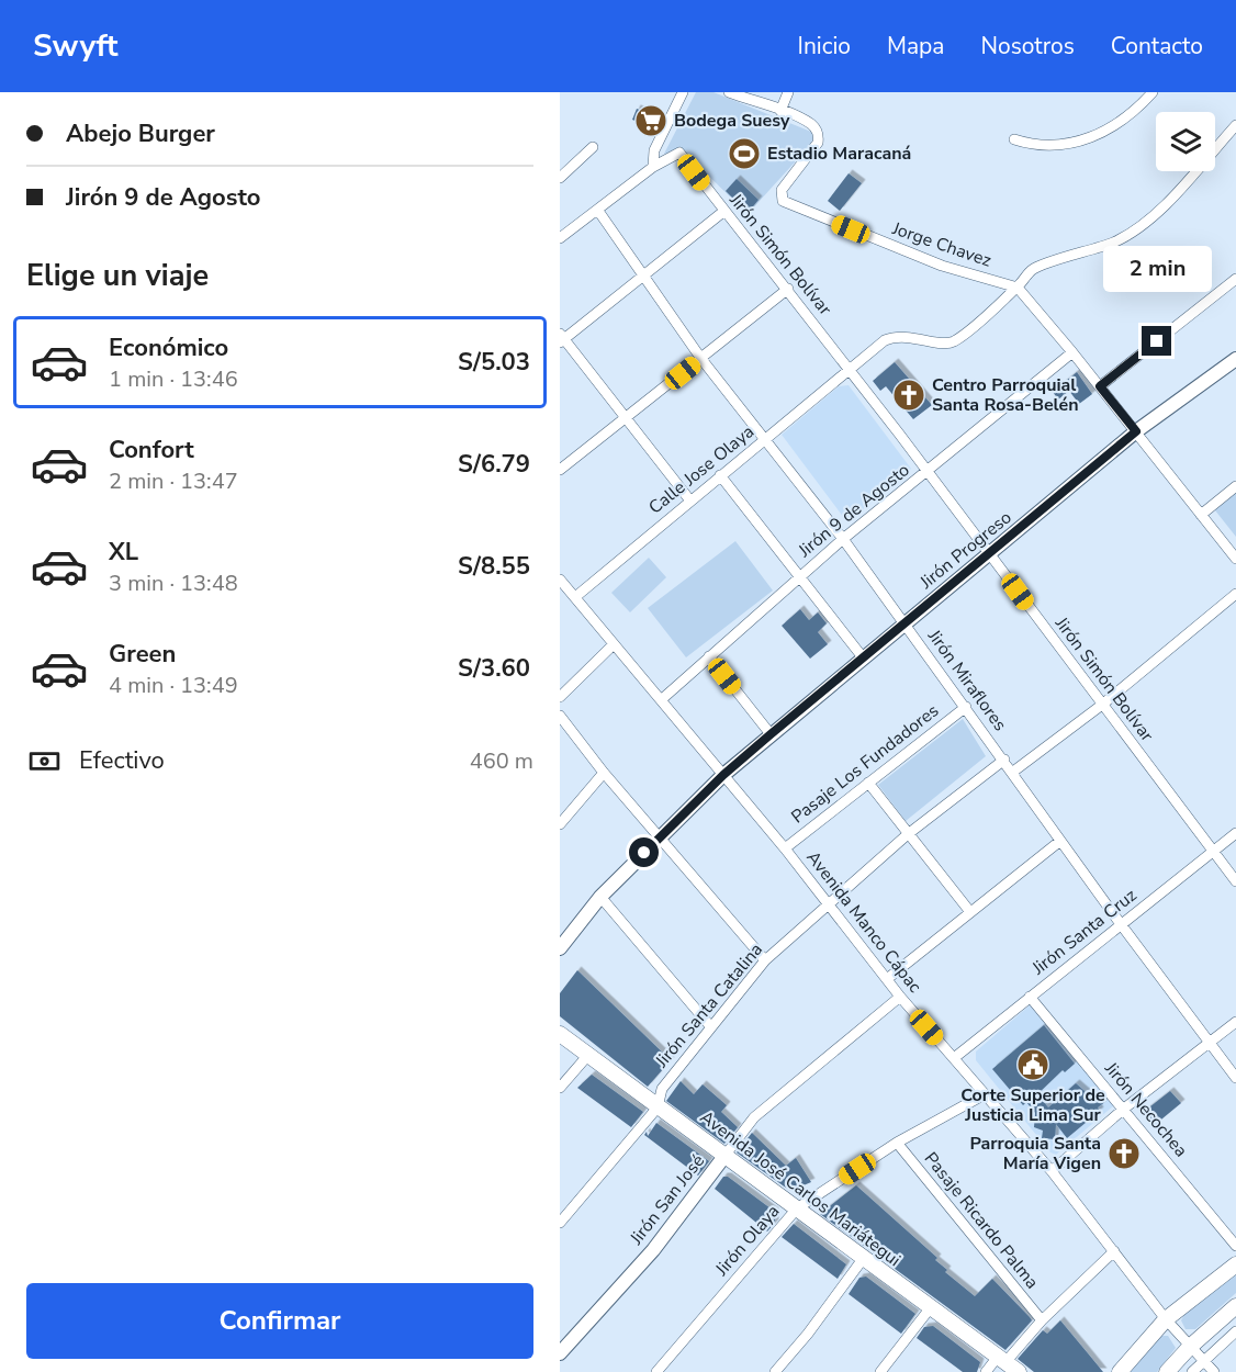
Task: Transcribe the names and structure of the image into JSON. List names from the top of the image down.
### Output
{
  "streets": {
    "main road": ["Avenida José Carlos Mariátegui"],
    "street": [
      "Jorge Chavez",
      "Jirón Simón Bolívar",
      "Calle Jose Olaya",
      "Jirón 9 de Agosto",
      "Jirón Progreso",
      "Jirón Miraflores",
      "Pasaje Los Fundadores",
      "Avenida Manco Cápac",
      "Jirón Santa Cruz",
      "Jirón Santa Catalina",
      "Jirón Necochea",
      "Jirón San José",
      "Pasaje Ricardo Palma",
      "Jirón Olaya"
    ]
  },
  "crossings": [
    ["Jorge Chavez", "Calle Jose Olaya"],
    ["Jirón Simón Bolívar", "Calle Jose Olaya"],
    ["Jirón Simón Bolívar", "Jirón 9 de Agosto"],
    ["Jirón Simón Bolívar", "Jirón Progreso"],
    ["Jirón Simón Bolívar", "Jirón Santa Cruz"],
    ["Calle Jose Olaya", "Jirón Miraflores"],
    ["Calle Jose Olaya", "Avenida Manco Cápac"],
    ["Jirón 9 de Agosto", "Jirón Miraflores"],
    ["Jirón 9 de Agosto", "Avenida Manco Cápac"],
    ["Jirón Progreso", "Jirón Miraflores"],
    ["Jirón Progreso", "Avenida Manco Cápac"],
    ["Jirón Miraflores", "Pasaje Los Fundadores"],
    ["Jirón Miraflores", "Jirón Santa Cruz"],
    ["Jirón Miraflores", "Jirón Santa Catalina"],
    ["Pasaje Los Fundadores", "Avenida Manco Cápac"],
    ["Avenida Manco Cápac", "Jirón Santa Cruz"],
    ["Avenida Manco Cápac", "Jirón Santa Catalina"],
    ["Avenida Manco Cápac", "Jirón San José"],
    ["Avenida Manco Cápac", "Jirón Olaya"],
    ["Jirón Santa Cruz", "Jirón Necochea"],
    ["Jirón Santa Catalina", "Avenida José Carlos Mariátegui"],
    ["Avenida José Carlos Mariátegui", "Jirón San José"],
    ["Avenida José Carlos Mariátegui", "Jirón Olaya"],
    ["Pasaje Ricardo Palma", "Jirón Olaya"]
  ],
  "places": {
    "supermarket": ["Bodega Suesy"],
    "sports": ["Estadio Maracaná"],
    "church": ["Centro Parroquial Santa Rosa-Belén", "Parroquia Santa María Vigen"],
    "public building": ["Corte Superior de Justicia Lima Sur"]
  },
  "page": {
    "header": "Swyft",
    "nav": [
      "Inicio",
      "Mapa",
      "Nosotros",
      "Contacto"
    ],
    "banner": ["Abejo Burger", "Jirón 9 de Agosto"],
    "heading": "Elige un viaje",
    "bubble": "2 min",
    "list": [
      {
        "name": "Económico",
        "note": "1 min · 13:46",
        "value": "S/5.03"
      },
      {
        "name": "Confort",
        "note": "2 min · 13:47",
        "value": "S/6.79"
      },
      {
        "name": "XL",
        "note": "3 min · 13:48",
        "value": "S/8.55"
      },
      {
        "name": "Green",
        "note": "4 min · 13:49",
        "value": "S/3.60"
      }
    ],
    "pay": ["Efectivo", "460 m"],
    "buttons": "Confirmar"
  }
}
